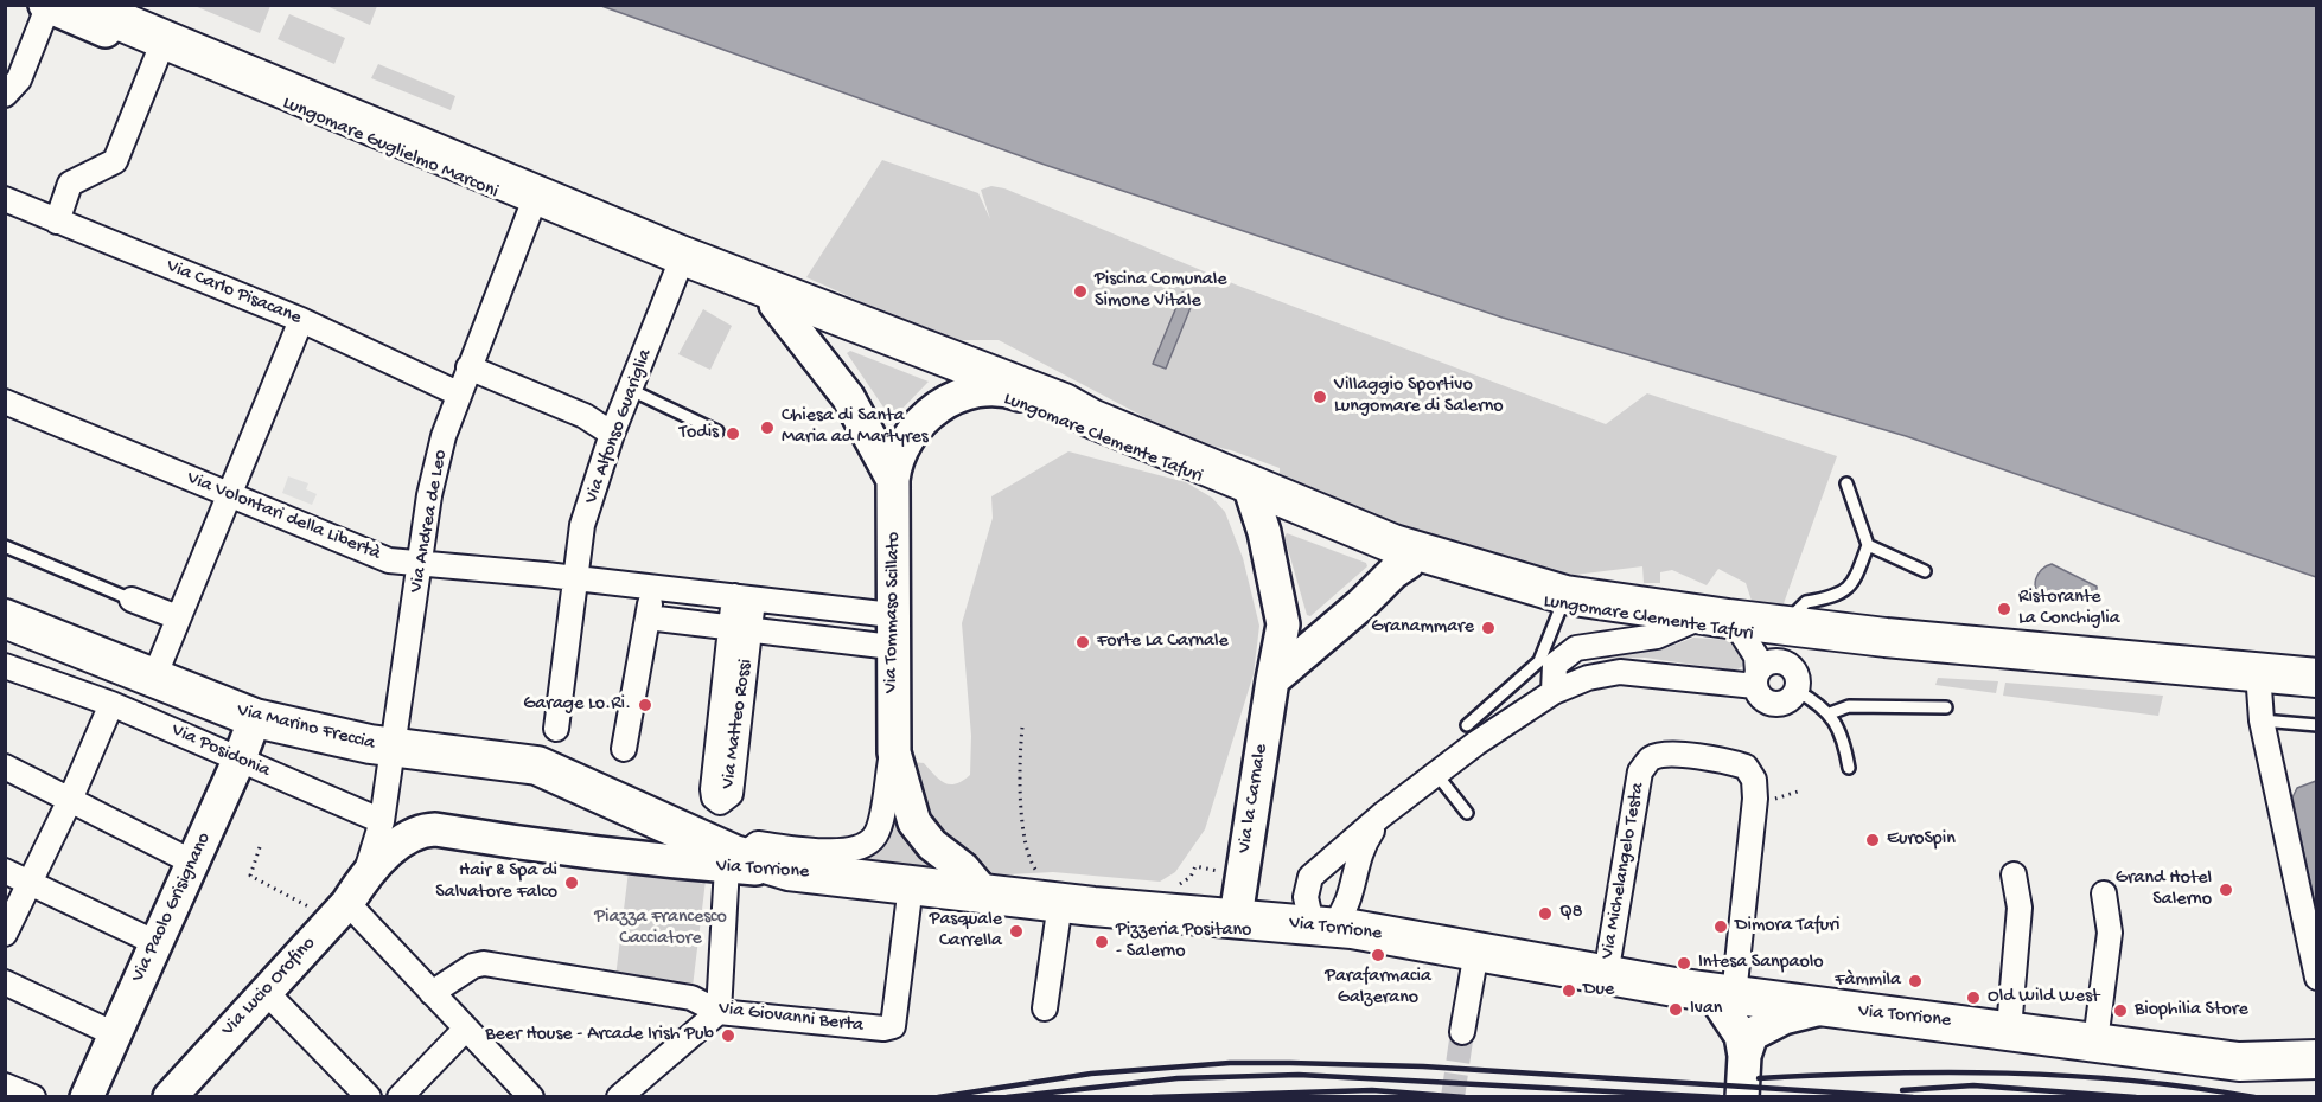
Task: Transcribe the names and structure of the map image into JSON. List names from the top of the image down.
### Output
{
  "streets": {
    "main road": [
      "Lungomare Guglielmo Marconi",
      "Lungomare Clemente Tafuri",
      "Via Marino Freccia",
      "Via Torrione"
    ],
    "street": [
      "Via Carlo Pisacane",
      "Via Alfonso Guariglia",
      "Via Volontari della Libertà",
      "Via Andrea de Leo",
      "Via Tommaso Scillato",
      "Via Matteo Rossi",
      "Via Posidonia",
      "Via la Carnale",
      "Via Michelangelo Testa",
      "Via Paolo Grisignano",
      "Via Lucio Orofino",
      "Via Giovanni Berta"
    ]
  },
  "crossings": [
    ["Lungomare Guglielmo Marconi", "Via Alfonso Guariglia"],
    ["Lungomare Guglielmo Marconi", "Lungomare Clemente Tafuri"],
    ["Lungomare Guglielmo Marconi", "Via Andrea de Leo"],
    ["Via Carlo Pisacane", "Via Andrea de Leo"],
    ["Via Alfonso Guariglia", "Via Volontari della Libertà"],
    ["Lungomare Clemente Tafuri", "Via Tommaso Scillato"],
    ["Lungomare Clemente Tafuri", "Via la Carnale"],
    ["Via Volontari della Libertà", "Via Andrea de Leo"],
    ["Via Volontari della Libertà", "Via Tommaso Scillato"],
    ["Via Volontari della Libertà", "Via Matteo Rossi"],
    ["Via Andrea de Leo", "Via Marino Freccia"],
    ["Via Andrea de Leo", "Via Posidonia"],
    ["Via Tommaso Scillato", "Via Marino Freccia"],
    ["Via Tommaso Scillato", "Via Torrione"],
    ["Via Marino Freccia", "Via Torrione"],
    ["Via Marino Freccia", "Via Paolo Grisignano"],
    ["Via Posidonia", "Via Paolo Grisignano"],
    ["Via la Carnale", "Via Torrione"],
    ["Via Torrione", "Via Michelangelo Testa"],
    ["Via Torrione", "Via Lucio Orofino"],
    ["Via Torrione", "Via Giovanni Berta"]
  ],
  "parks": ["Piazza Francesco Cacciatore"],
  "places": [
    "Piscina Comunale Simone Vitale",
    "Villaggio Sportivo Lungomare di Salerno",
    "Chiesa di Santa Maria ad Martyres",
    "Todis",
    "Ristorante La Conchiglia",
    "Granammare",
    "Forte La Carnale",
    "Garage Lo.Ri.",
    "EuroSpin",
    "Hair & Spa di Salvatore Falco",
    "Grand Hotel Salerno",
    "Q8",
    "Dimora Tafuri",
    "Pasquale Carrella",
    "Pizzeria Positano - Salerno",
    "Parafarmacia Galzerano",
    "Intesa Sanpaolo",
    "Fàmmila",
    "Due",
    "Old Wild West",
    "Ivan",
    "Biophilia Store",
    "Beer House - Arcade Irish Pub"
  ]
}
